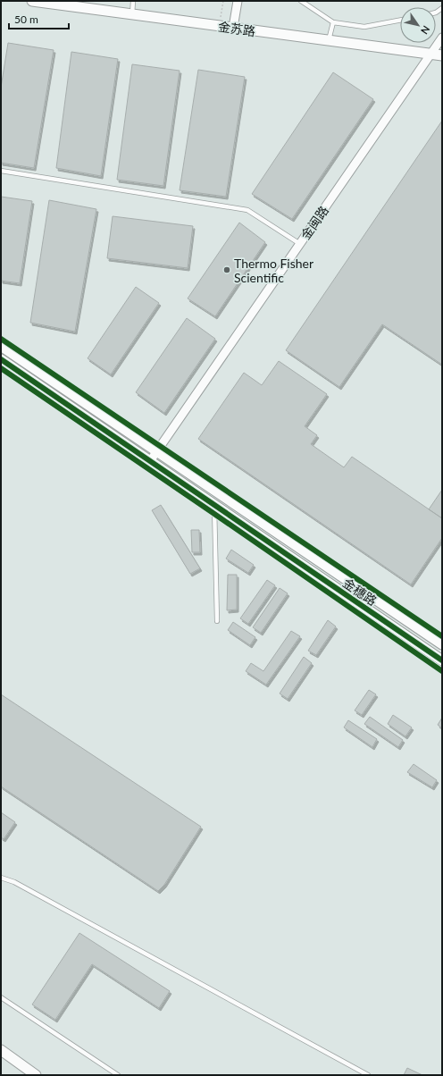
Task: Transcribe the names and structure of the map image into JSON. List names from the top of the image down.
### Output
{
  "streets": {
    "street": ["金苏路", "金闽路", "金穗路"]
  },
  "crossings": [
    ["金苏路", "金闽路"],
    ["金闽路", "金穗路"]
  ],
  "places": ["Thermo Fisher Scientific"],
  "scale_bar": "50 m",
  "north": "bottom right"
}
